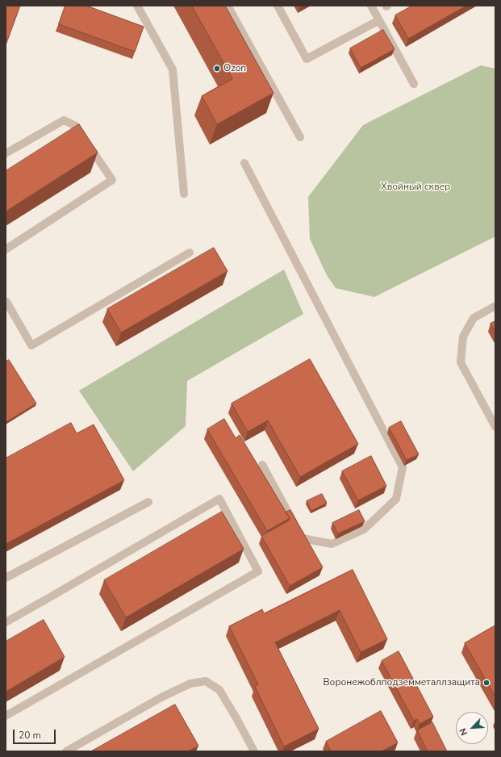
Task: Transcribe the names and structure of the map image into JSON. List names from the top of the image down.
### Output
{
  "parks": ["Хвойный сквер"],
  "places": ["Ozon", "Воронежоблподземметаллзащита"],
  "scale_bar": "20 m",
  "north": "bottom left"
}
